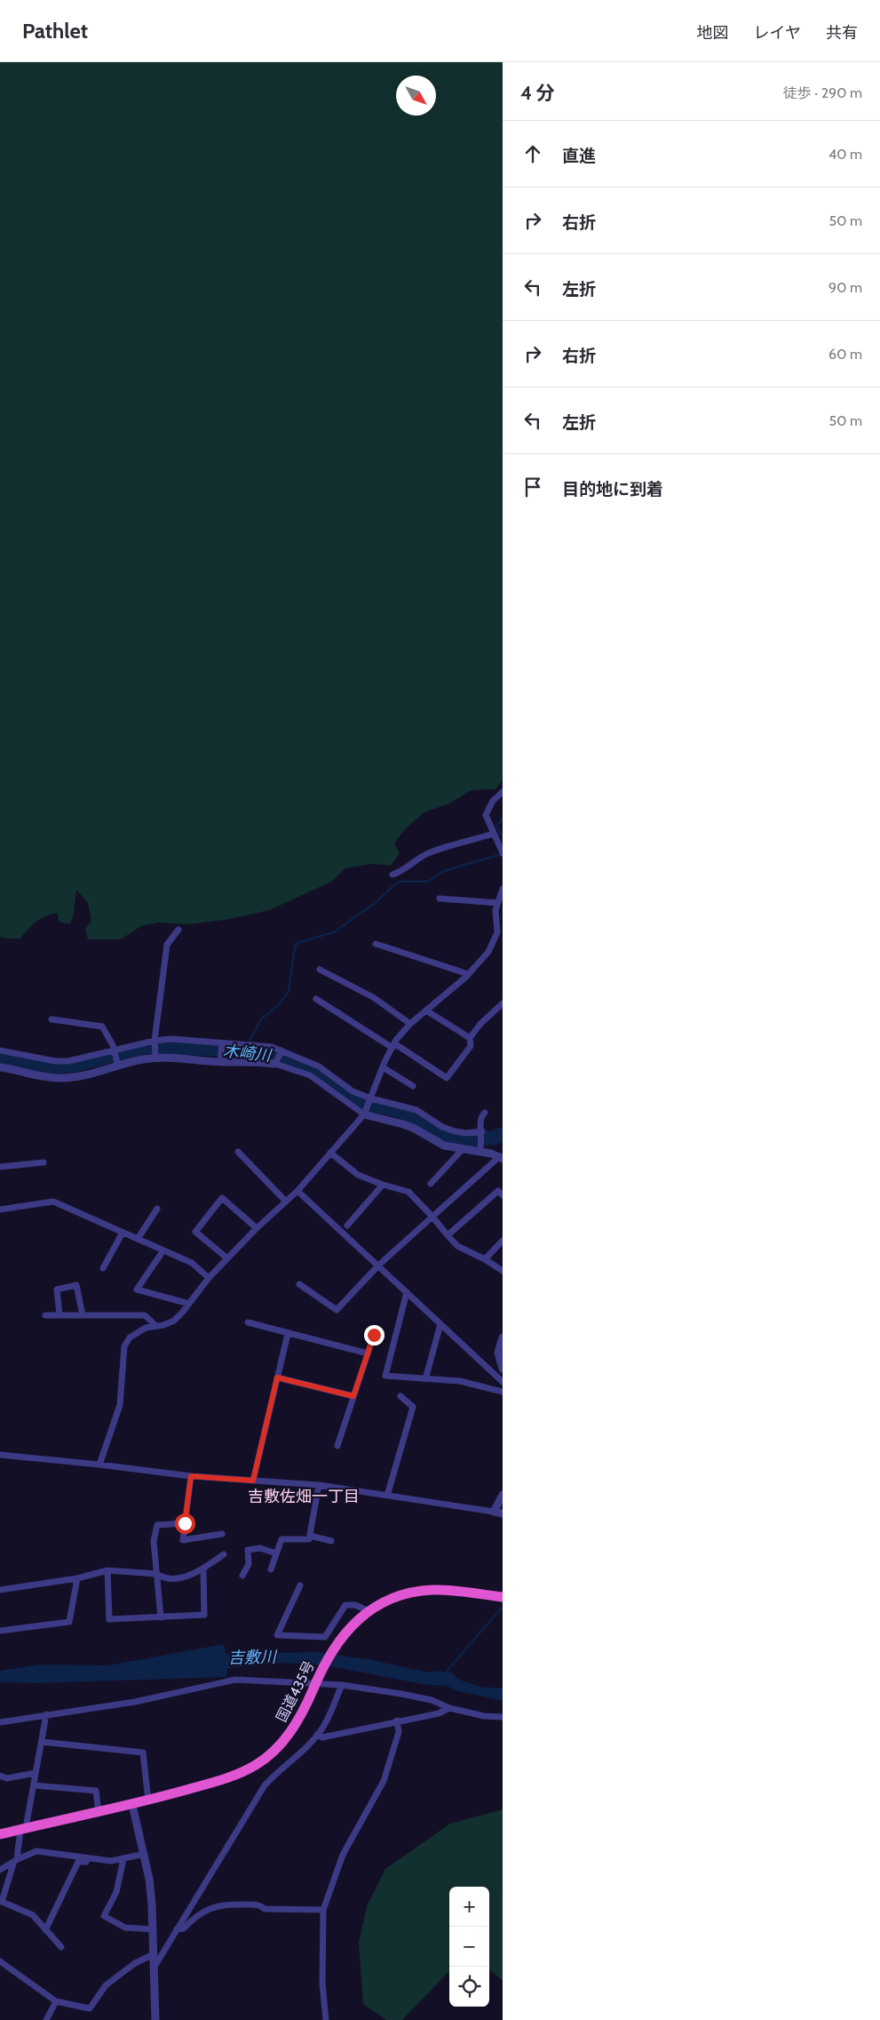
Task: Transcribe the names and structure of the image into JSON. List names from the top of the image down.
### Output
{
  "streets": {
    "highway": ["国道435号"]
  },
  "districts": ["吉敷佐畑一丁目"],
  "water": ["木崎川", "吉敷川"],
  "north": "bottom right",
  "page": {
    "header": "Pathlet",
    "nav": ["地図", "レイヤ", "共有"],
    "heading": ["4 分", "徒歩 · 290 m"],
    "list": [
      ["直進", "40 m"],
      ["右折", "50 m"],
      ["左折", "90 m"],
      ["右折", "60 m"],
      ["左折", "50 m"],
      "目的地に到着"
    ],
    "map_buttons": ["+", "−"]
  }
}
